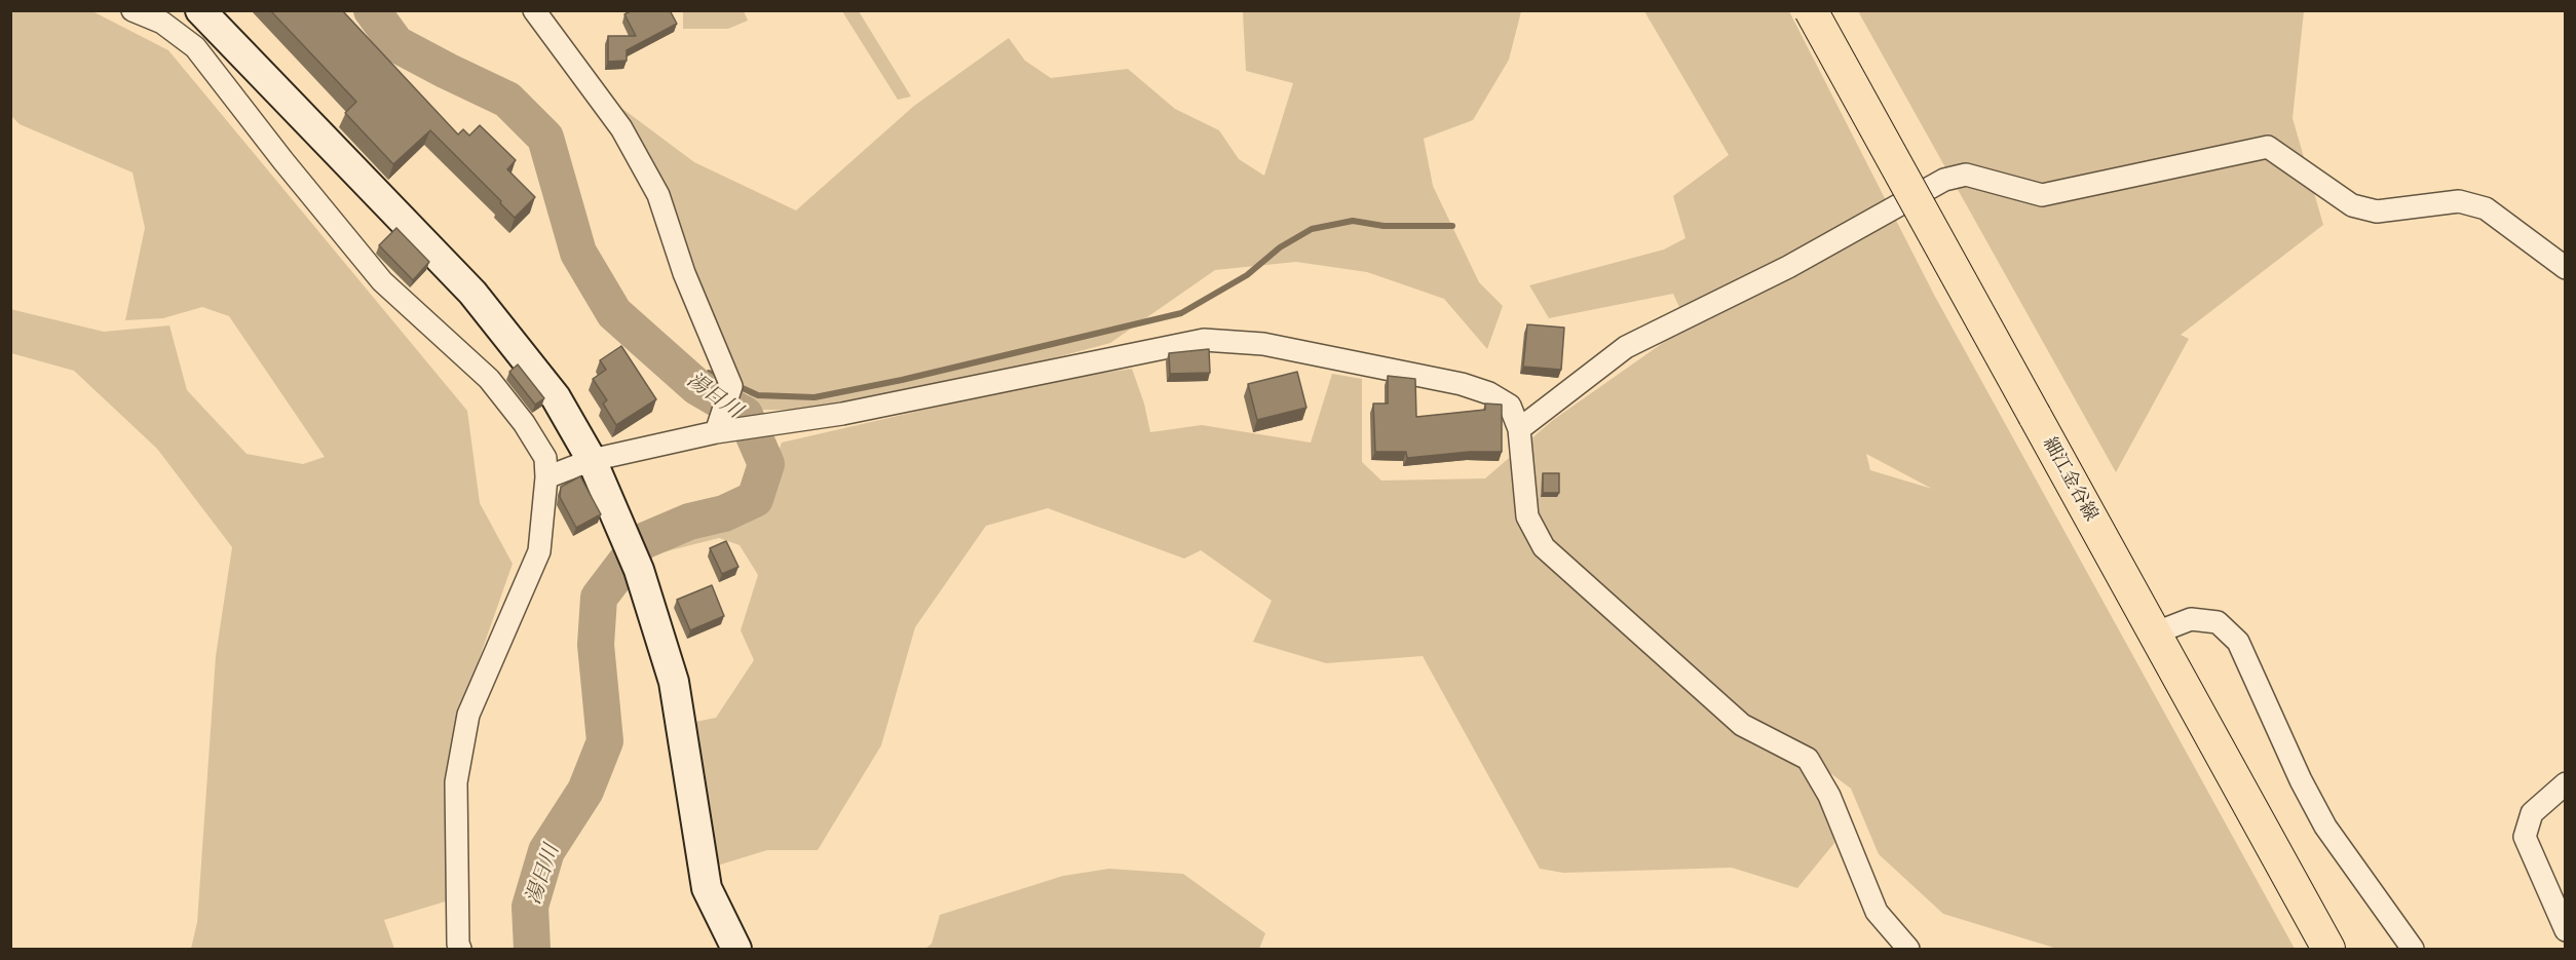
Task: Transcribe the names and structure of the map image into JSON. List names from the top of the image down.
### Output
{
  "streets": {
    "main road": ["細江金谷線"]
  },
  "water": ["湯日川"]
}
